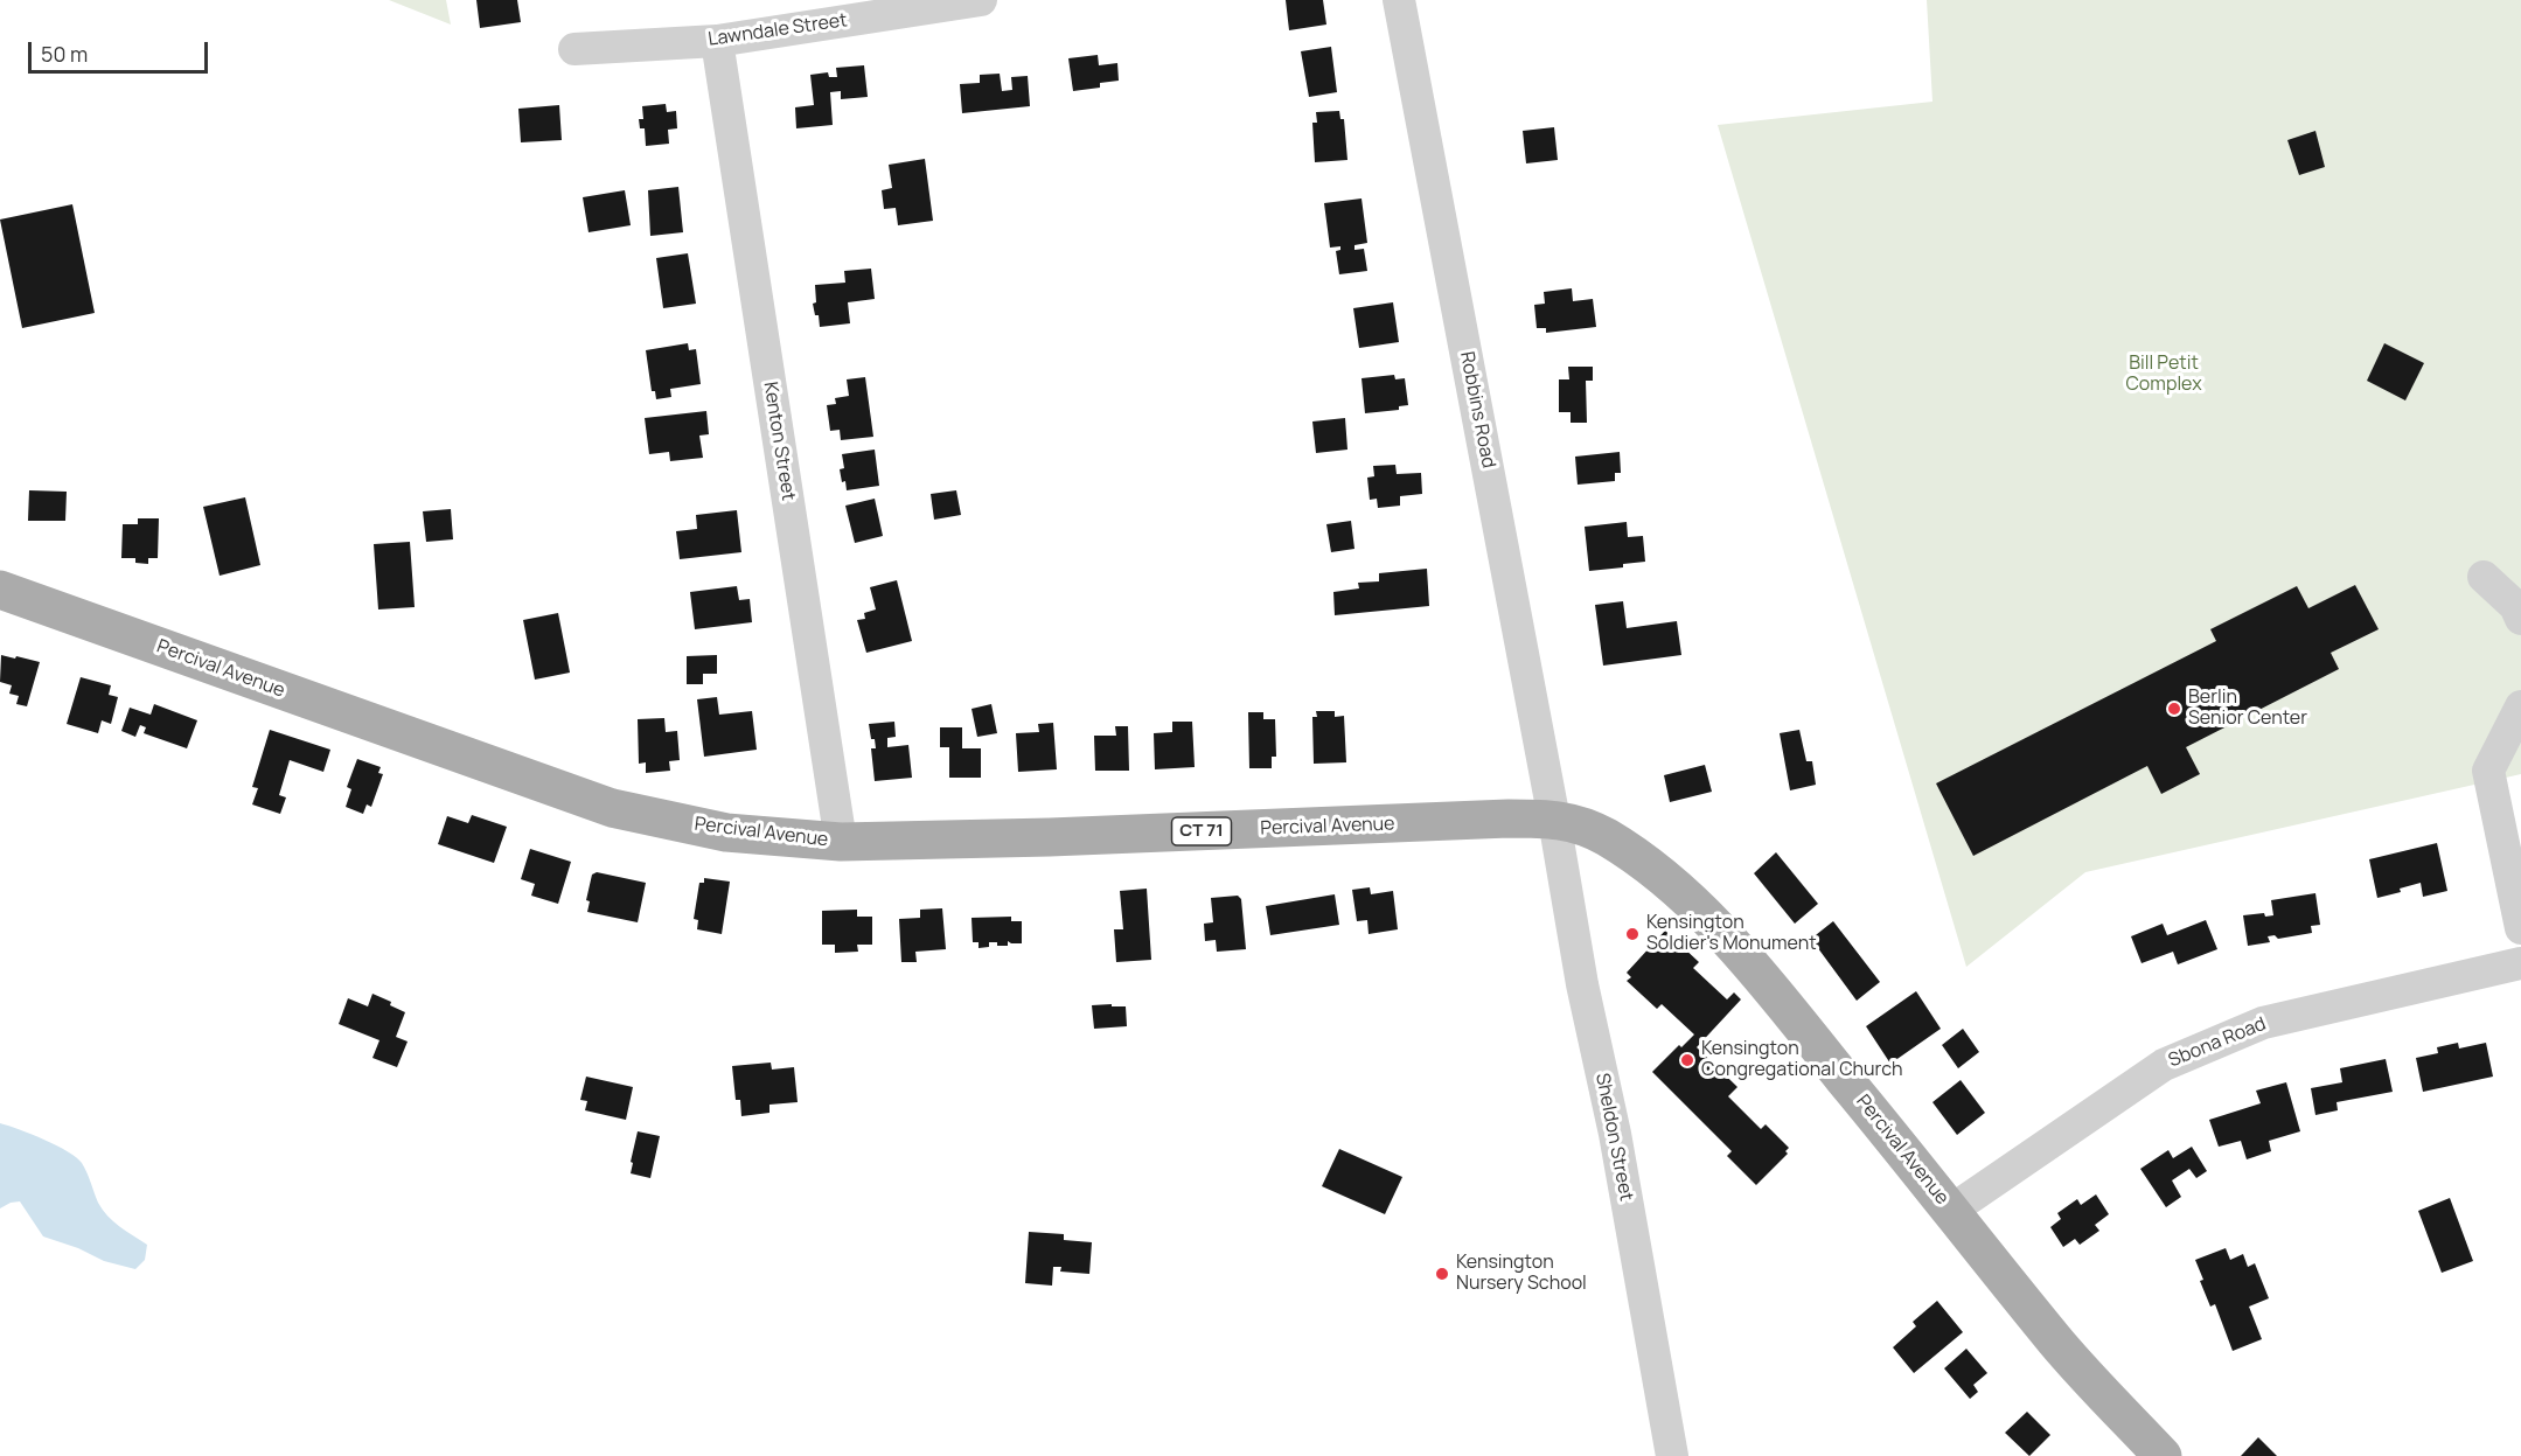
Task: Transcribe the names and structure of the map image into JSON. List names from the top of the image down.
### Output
{
  "streets": {
    "main road": ["Percival Avenue", "CT 71"],
    "street": [
      "Lawndale Street",
      "Robbins Road",
      "Kenton Street",
      "Sbona Road",
      "Sheldon Street"
    ]
  },
  "crossings": [
    ["Lawndale Street", "Kenton Street"],
    ["Robbins Road", "Percival Avenue"],
    ["Robbins Road", "Sheldon Street"],
    ["Kenton Street", "Percival Avenue"],
    ["Percival Avenue", "Sbona Road"],
    ["Percival Avenue", "Sheldon Street"]
  ],
  "parks": ["Bill Petit Complex"],
  "places": [
    "Berlin Senior Center",
    "Kensington Soldier's Monument",
    "Kensington Congregational Church",
    "Kensington Nursery School"
  ],
  "scale_bar": "50 m"
}
